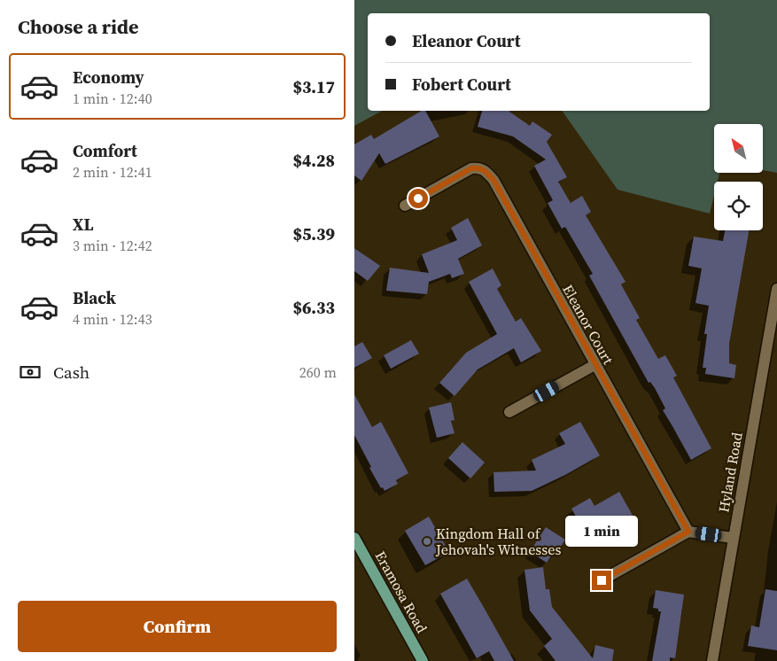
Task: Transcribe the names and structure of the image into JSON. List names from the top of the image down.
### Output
{
  "streets": {
    "main road": ["Eramosa Road"],
    "street": ["Eleanor Court", "Hyland Road"]
  },
  "places": ["Kingdom Hall of Jehovah's Witnesses"],
  "north": "top left",
  "page": {
    "heading": "Choose a ride",
    "banner": ["Eleanor Court", "Fobert Court"],
    "list": [
      {
        "name": "Economy",
        "note": "1 min · 12:40",
        "value": "$3.17"
      },
      {
        "name": "Comfort",
        "note": "2 min · 12:41",
        "value": "$4.28"
      },
      {
        "name": "XL",
        "note": "3 min · 12:42",
        "value": "$5.39"
      },
      {
        "name": "Black",
        "note": "4 min · 12:43",
        "value": "$6.33"
      }
    ],
    "pay": ["Cash", "260 m"],
    "bubble": "1 min",
    "buttons": "Confirm"
  }
}
